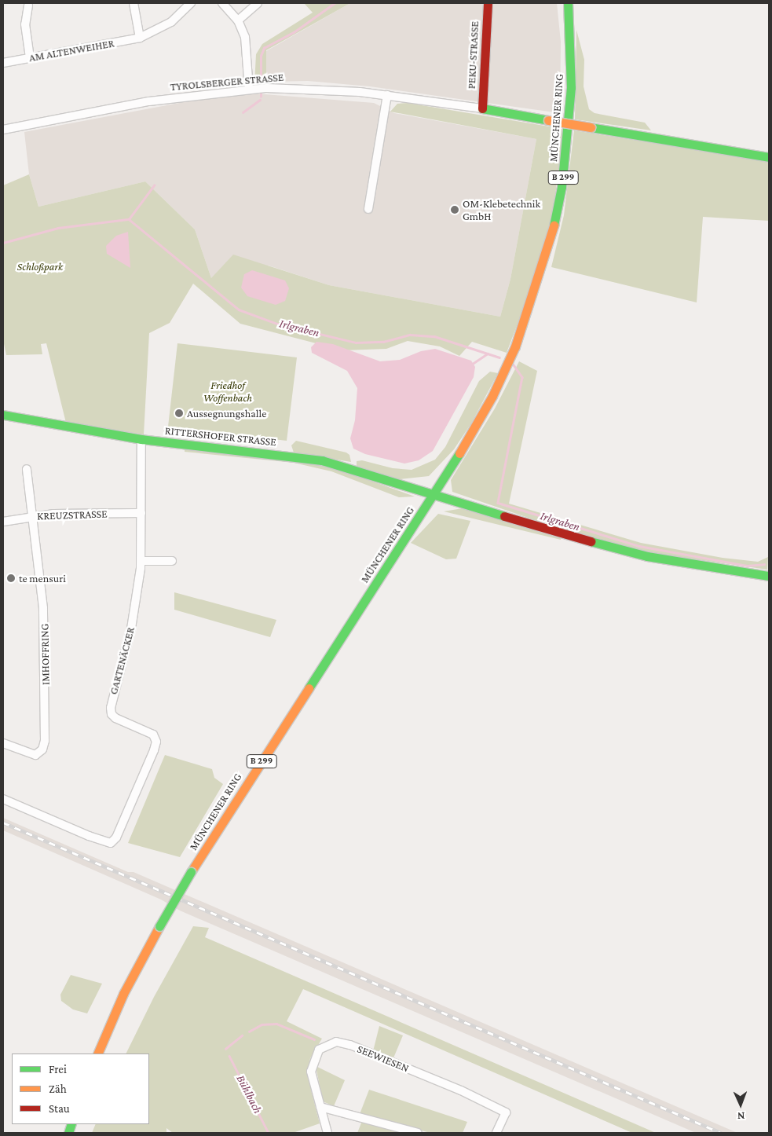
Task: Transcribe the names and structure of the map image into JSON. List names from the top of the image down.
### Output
{
  "streets": {
    "main road": [
      "PEKU-STRASSE",
      "TYROLSBERGER STRASSE",
      "MÜNCHENER RING",
      "B 299",
      "RITTERSHOFER STRASSE"
    ],
    "street": [
      "AM ALTENWEIHER",
      "KREUZSTRASSE",
      "IMHOFFRING",
      "GARTENÄCKER",
      "SEEWIESEN"
    ]
  },
  "crossings": [
    ["PEKU-STRASSE", "TYROLSBERGER STRASSE"],
    ["MÜNCHENER RING", "RITTERSHOFER STRASSE"],
    ["RITTERSHOFER STRASSE", "GARTENÄCKER"],
    ["KREUZSTRASSE", "IMHOFFRING"],
    ["KREUZSTRASSE", "GARTENÄCKER"]
  ],
  "water": ["Irlgraben", "Bühlbach"],
  "parks": ["Schloßpark", "Friedhof Woffenbach"],
  "places": ["OM-Klebetechnik GmbH", "Aussegnungshalle", "te mensuri"],
  "legend": ["Frei", "Zäh", "Stau"],
  "north": "bottom"
}
